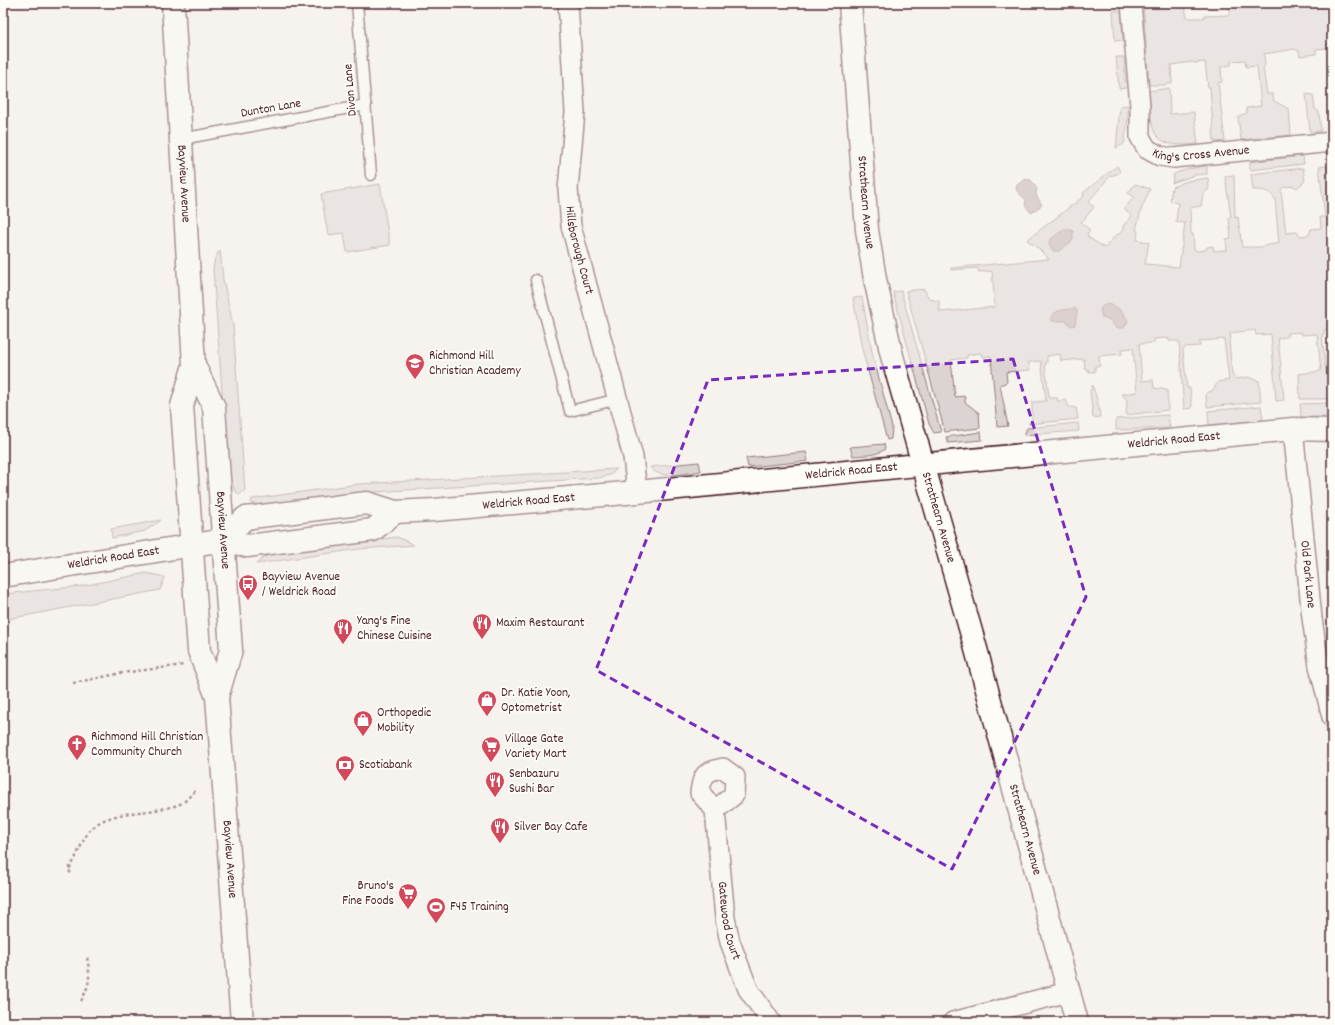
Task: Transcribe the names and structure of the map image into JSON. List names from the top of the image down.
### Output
{
  "streets": {
    "street": [
      "King's Cross Avenue",
      "Bayview Avenue",
      "Strathearn Avenue",
      "Hillsborough Court",
      "Weldrick Road East",
      "Old Park Lane",
      "Gatewood Court"
    ],
    "lane": ["Divon Lane", "Dunton Lane"]
  },
  "crossings": [
    ["Divon Lane", "Dunton Lane"],
    ["Dunton Lane", "Bayview Avenue"],
    ["Bayview Avenue", "Weldrick Road East"],
    ["Strathearn Avenue", "Weldrick Road East"],
    ["Hillsborough Court", "Weldrick Road East"],
    ["Weldrick Road East", "Old Park Lane"]
  ],
  "places": {
    "school or university": ["Richmond Hill Christian Academy"],
    "bus stop": ["Bayview Avenue / Weldrick Road"],
    "restaurant": [
      "Maxim Restaurant",
      "Yang's Fine Chinese Cuisine",
      "Senbazuru Sushi Bar",
      "Silver Bay Cafe"
    ],
    "shop": ["Dr. Katie Yoon, Optometrist", "Orthopedic Mobility"],
    "church": ["Richmond Hill Christian Community Church"],
    "supermarket": ["Village Gate Variety Mart", "Bruno's Fine Foods"],
    "bank": ["Scotiabank"],
    "sports": ["F45 Training"]
  }
}
